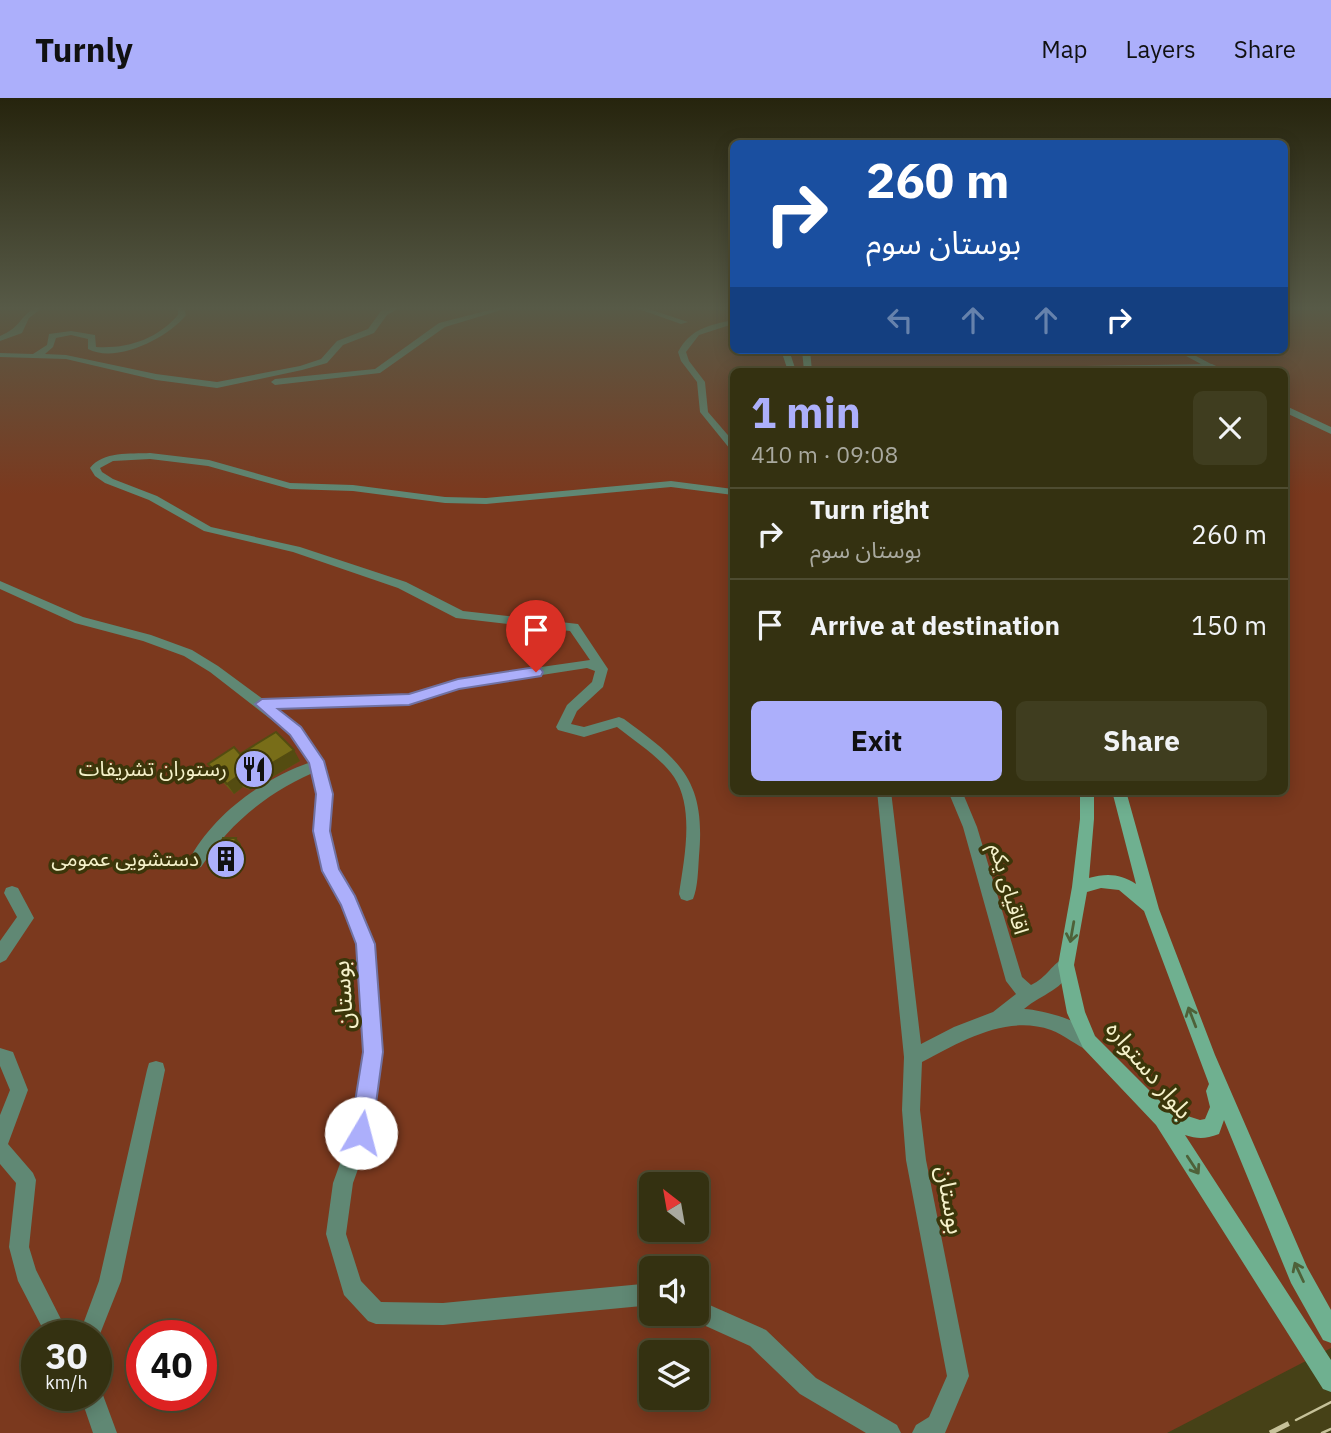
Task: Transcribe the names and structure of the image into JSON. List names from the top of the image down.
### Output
{
  "streets": {
    "main road": ["بلوار دستواره"],
    "street": ["اقاقیای یکم", "بوستان"]
  },
  "places": {
    "restaurant": ["رستوران تشریفات"],
    "building": ["دستشویی عمومی"]
  },
  "north": "top left",
  "page": {
    "header": "Turnly",
    "nav": ["Map", "Layers", "Share"],
    "turn": ["260 m", "بوستان سوم"],
    "heading": ["1 min", "410 m · 09:08"],
    "list": [
      {
        "name": "Turn right",
        "note": "بوستان سوم",
        "value": "260 m"
      },
      {
        "name": "Arrive at destination",
        "value": "150 m"
      }
    ],
    "buttons": ["Exit", "Share"],
    "speed": "30 km/h",
    "limit": "40"
  }
}
